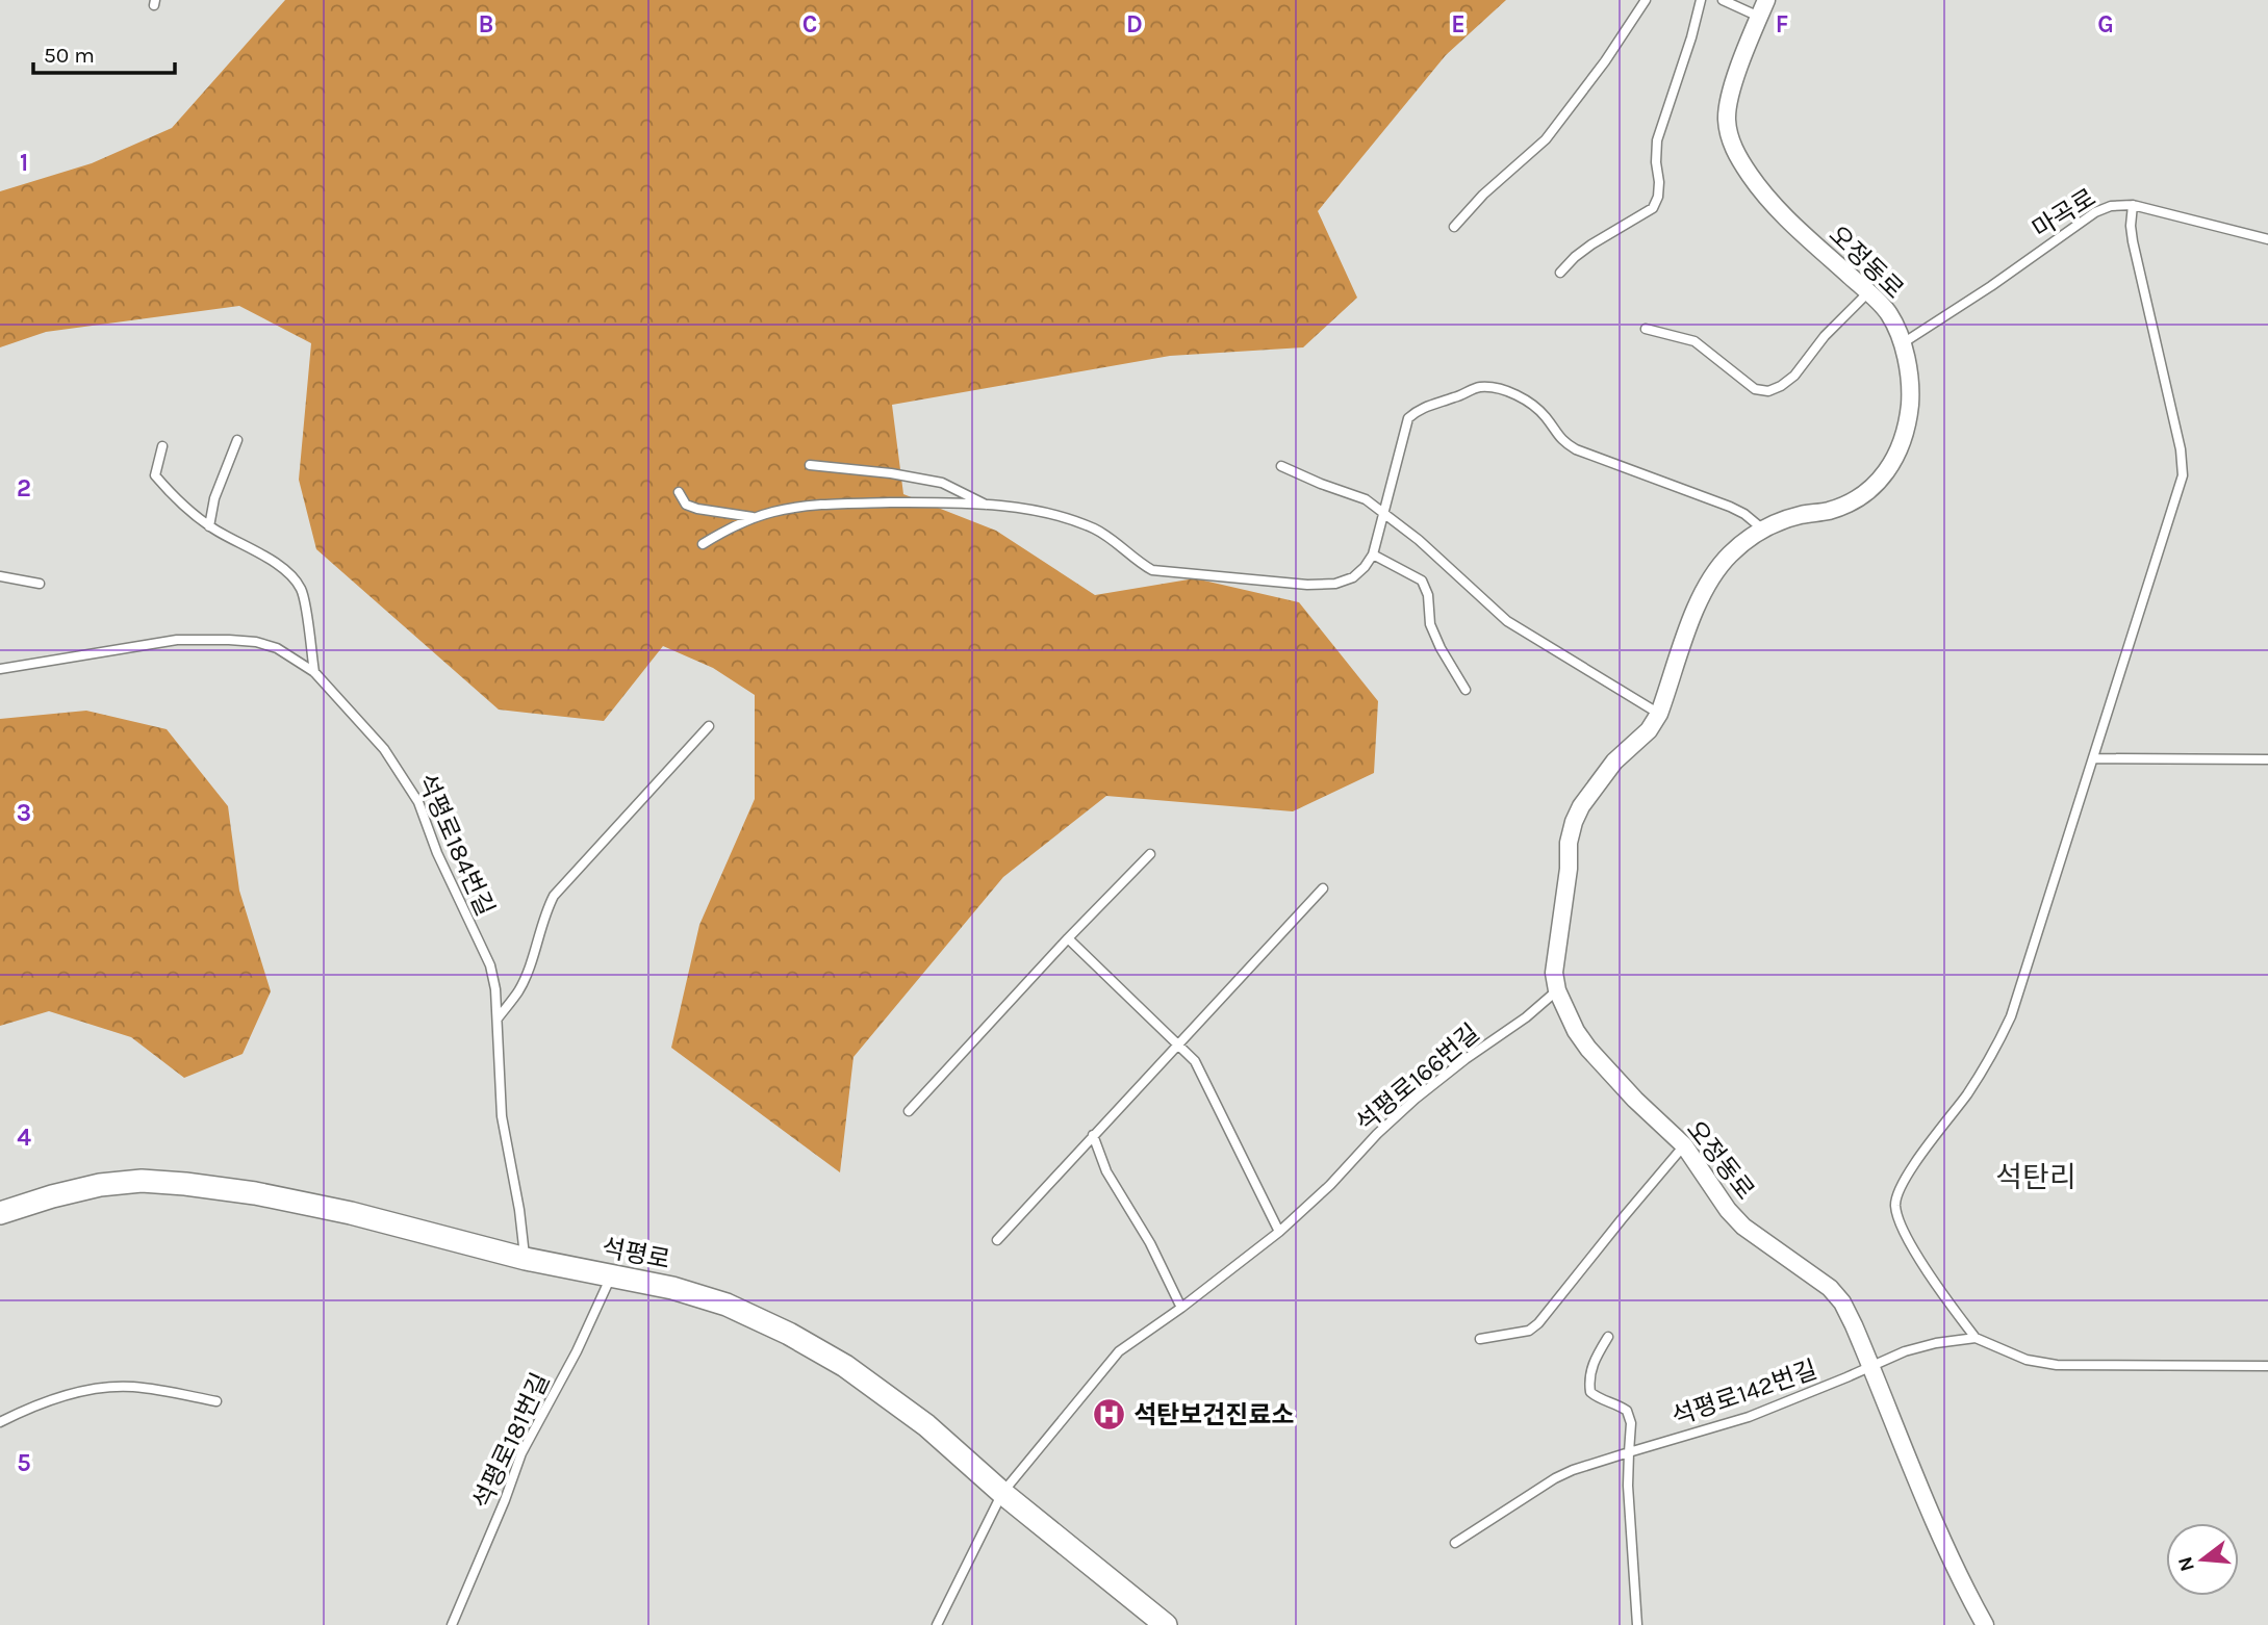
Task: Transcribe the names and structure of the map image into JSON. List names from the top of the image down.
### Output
{
  "streets": {
    "street": ["오정동로", "석평로"],
    "lane": [
      "마곡로",
      "석평로184번길",
      "석평로166번길",
      "석평로142번길",
      "석평로181번길"
    ]
  },
  "crossings": [
    ["마곡로", "오정동로"],
    ["오정동로", "석평로166번길"],
    ["오정동로", "석평로142번길"],
    ["석평로184번길", "석평로"],
    ["석평로166번길", "석평로"],
    ["석평로", "석평로181번길"]
  ],
  "districts": ["석탄리"],
  "places": {
    "hospital": ["석탄보건진료소"]
  },
  "scale_bar": "50 m",
  "north": "left",
  "grid": {
    "columns": [
      "B",
      "C",
      "D",
      "E",
      "F",
      "G"
    ],
    "rows": [
      "1",
      "2",
      "3",
      "4",
      "5"
    ]
  }
}
